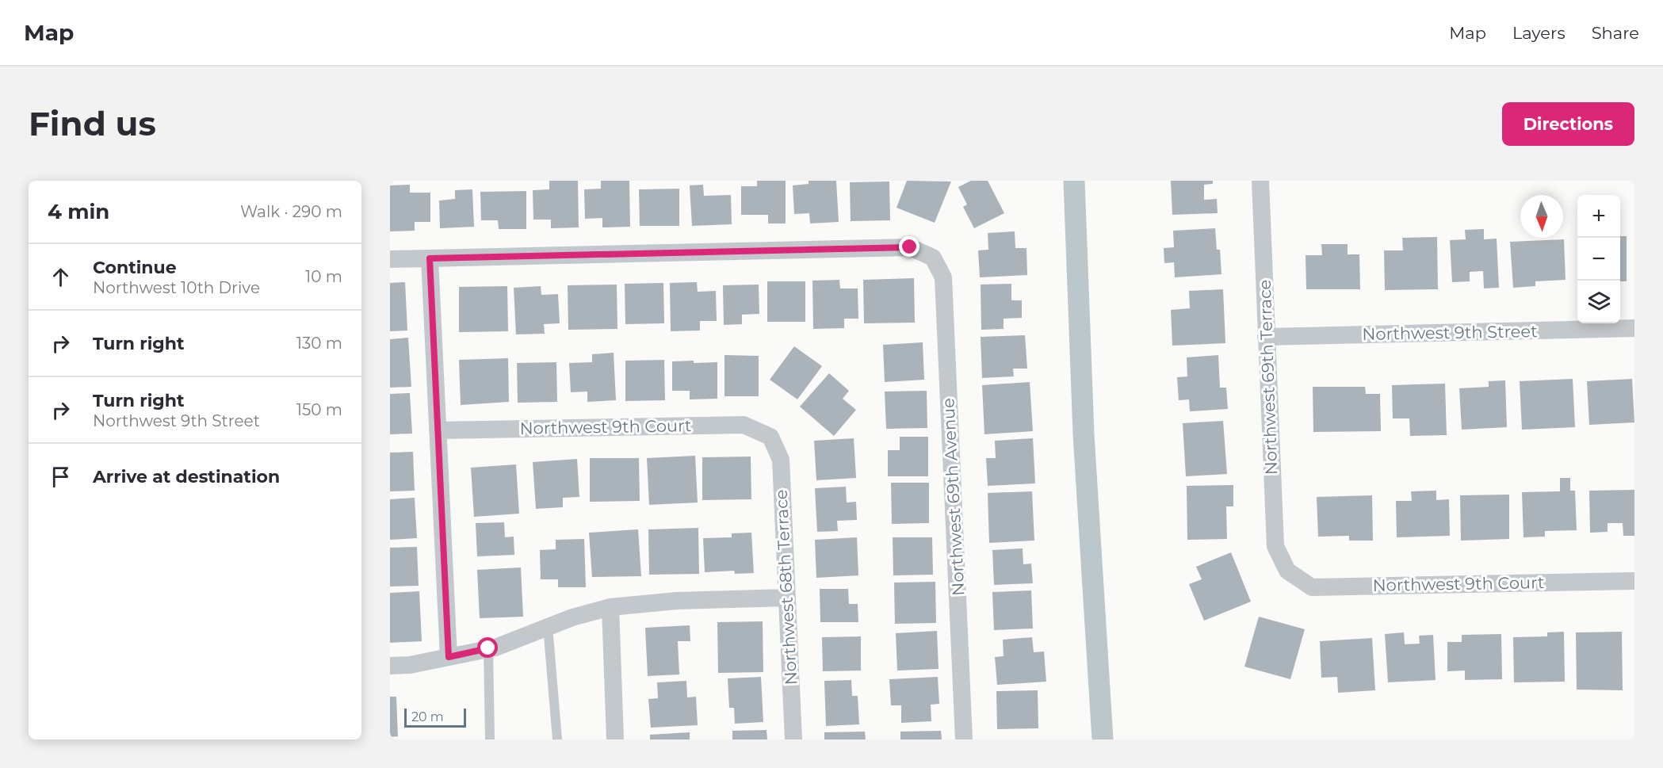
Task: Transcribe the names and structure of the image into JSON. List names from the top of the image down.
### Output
{
  "streets": {
    "street": [
      "Northwest 9th Street",
      "Northwest 69th Terrace",
      "Northwest 9th Court",
      "Northwest 69th Avenue",
      "Northwest 68th Terrace"
    ]
  },
  "crossings": [
    ["Northwest 9th Street", "Northwest 69th Terrace"],
    ["Northwest 69th Terrace", "Northwest 9th Court"],
    ["Northwest 9th Court", "Northwest 68th Terrace"]
  ],
  "scale_bar": "20 m",
  "north": "bottom",
  "page": {
    "header": "Map",
    "nav": ["Map", "Layers", "Share"],
    "buttons": "Directions",
    "title": "Find us",
    "heading": ["4 min", "Walk · 290 m"],
    "map_buttons": ["+", "−"],
    "list": [
      ["Continue", "Northwest 10th Drive", "10 m"],
      ["Turn right", "130 m"],
      ["Turn right", "Northwest 9th Street", "150 m"],
      "Arrive at destination"
    ],
    "scale": "20 m"
  }
}
